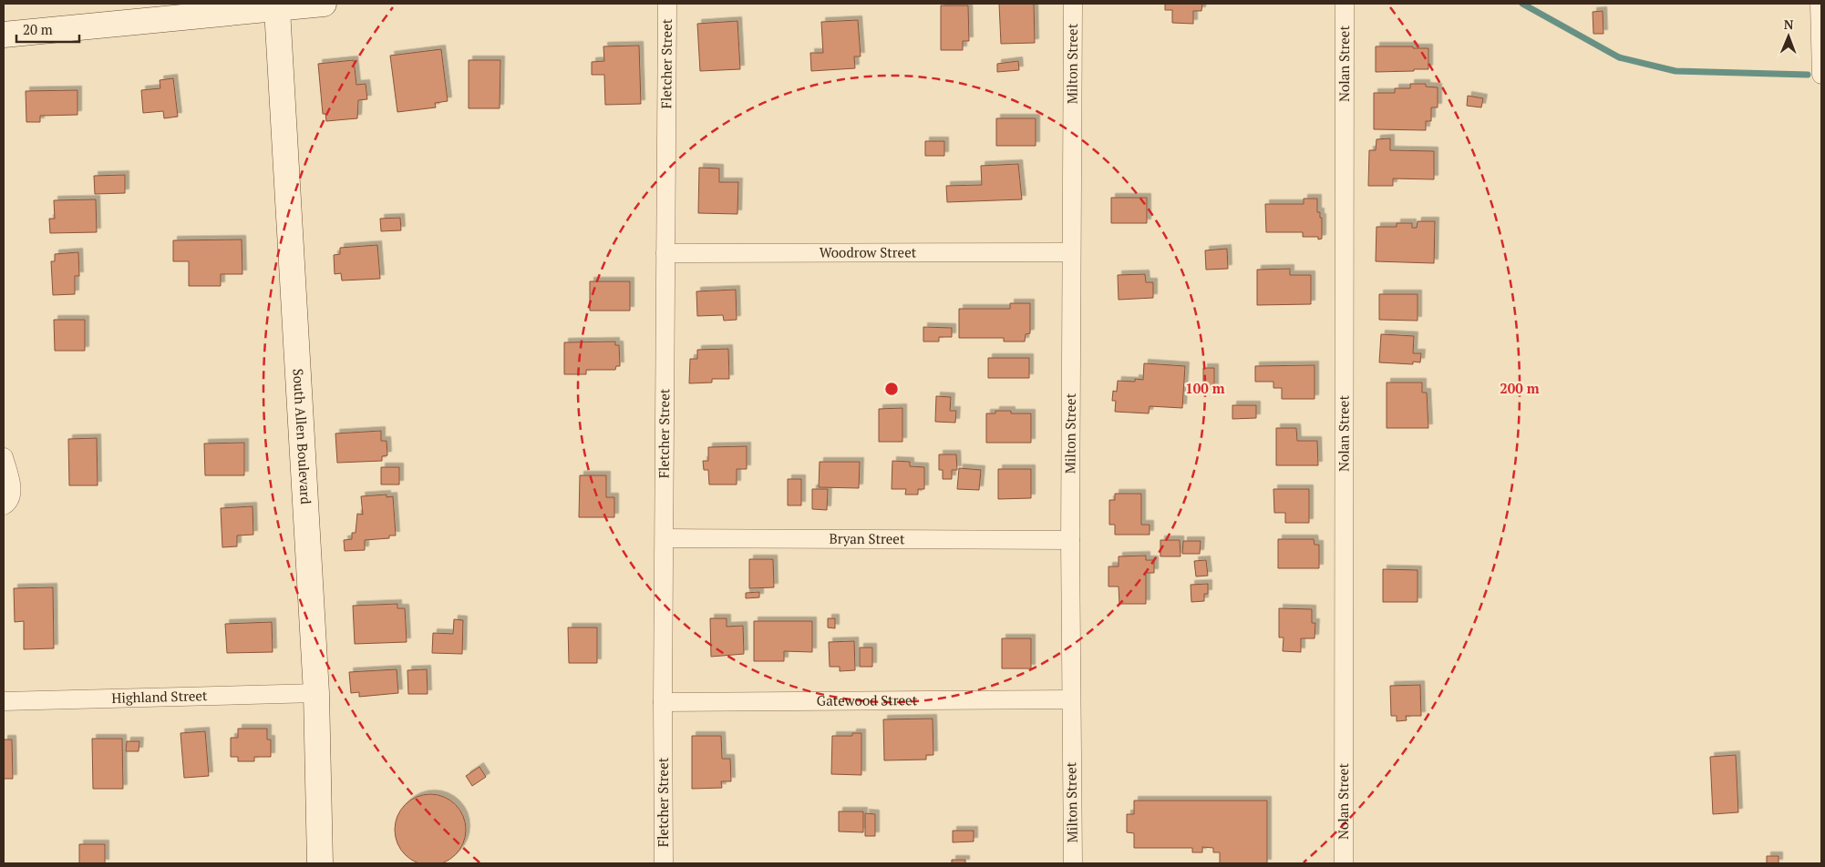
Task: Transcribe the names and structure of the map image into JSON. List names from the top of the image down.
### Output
{
  "streets": {
    "street": [
      "Fletcher Street",
      "Milton Street",
      "Nolan Street",
      "Woodrow Street",
      "South Allen Boulevard",
      "Bryan Street",
      "Highland Street",
      "Gatewood Street"
    ]
  },
  "crossings": [
    ["Fletcher Street", "Woodrow Street"],
    ["Fletcher Street", "Bryan Street"],
    ["Fletcher Street", "Gatewood Street"],
    ["Milton Street", "Woodrow Street"],
    ["Milton Street", "Bryan Street"],
    ["Milton Street", "Gatewood Street"],
    ["South Allen Boulevard", "Highland Street"]
  ],
  "scale_bar": "20 m",
  "north": "top",
  "rings": ["100 m", "200 m"]
}
